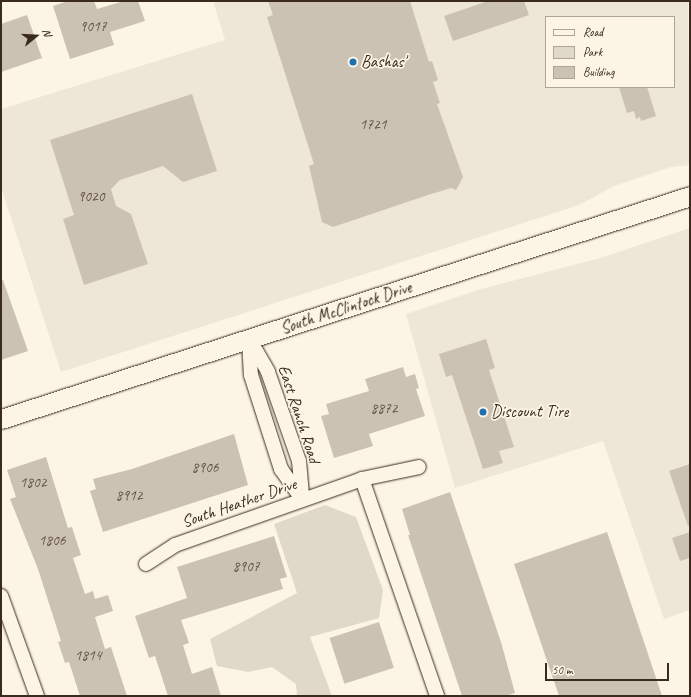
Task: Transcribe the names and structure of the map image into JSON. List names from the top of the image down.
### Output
{
  "streets": {
    "main road": ["South McClintock Drive"],
    "street": ["East Ranch Road", "South Heather Drive"]
  },
  "crossings": [
    ["South McClintock Drive", "East Ranch Road"],
    ["East Ranch Road", "South Heather Drive"]
  ],
  "places": ["Bashas'", "Discount Tire"],
  "house_numbers": [
    "9017",
    "1721",
    "9020",
    "8872",
    "8906",
    "1802",
    "8912",
    "1806",
    "8907",
    "1814"
  ],
  "legend": ["Road", "Park", "Building"],
  "scale_bar": "50 m",
  "north": "right"
}
